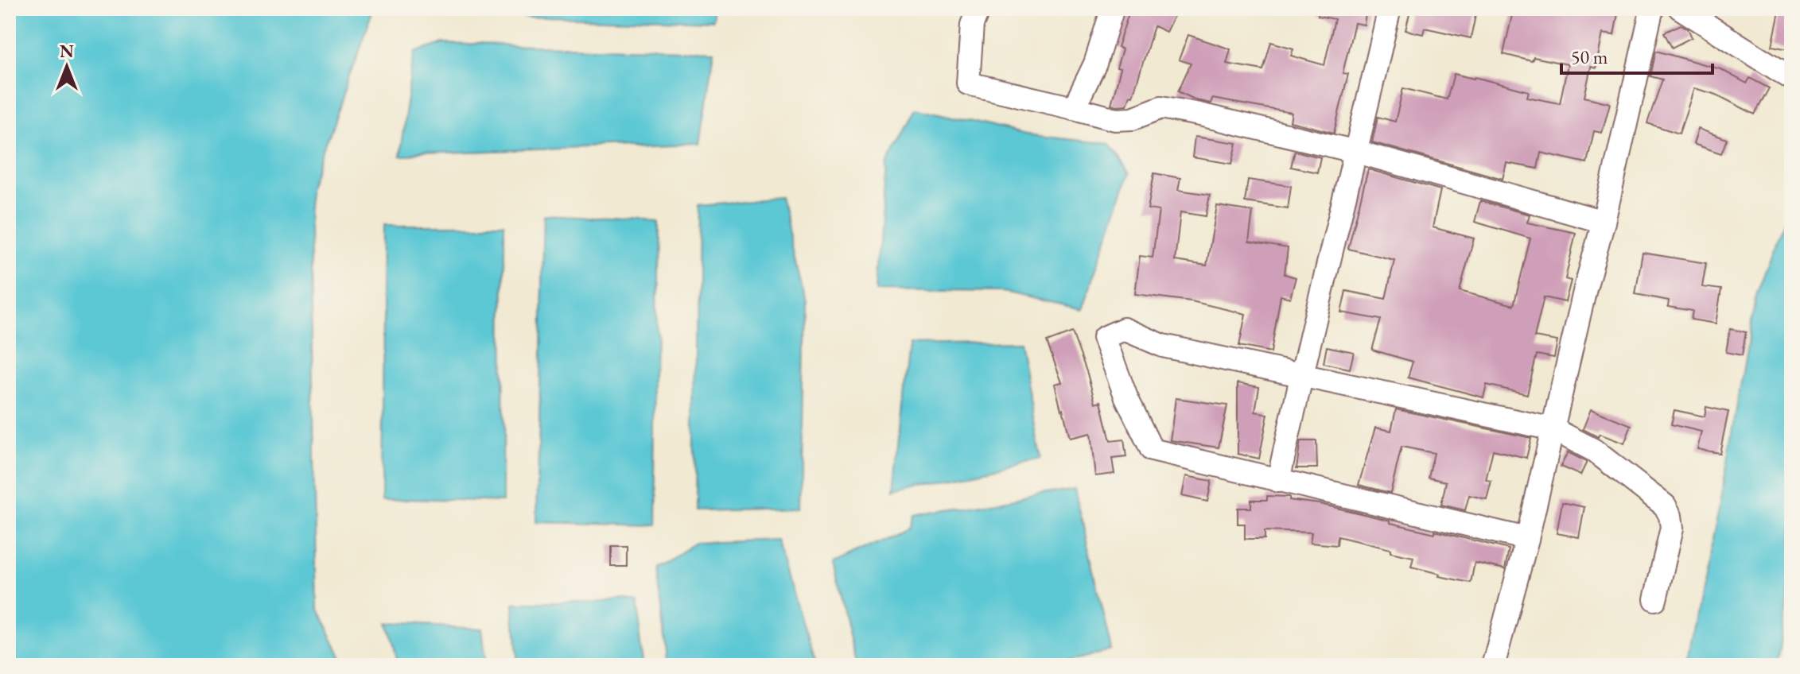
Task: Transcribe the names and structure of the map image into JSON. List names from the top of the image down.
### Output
{
  "scale_bar": "50 m",
  "north": "top"
}
